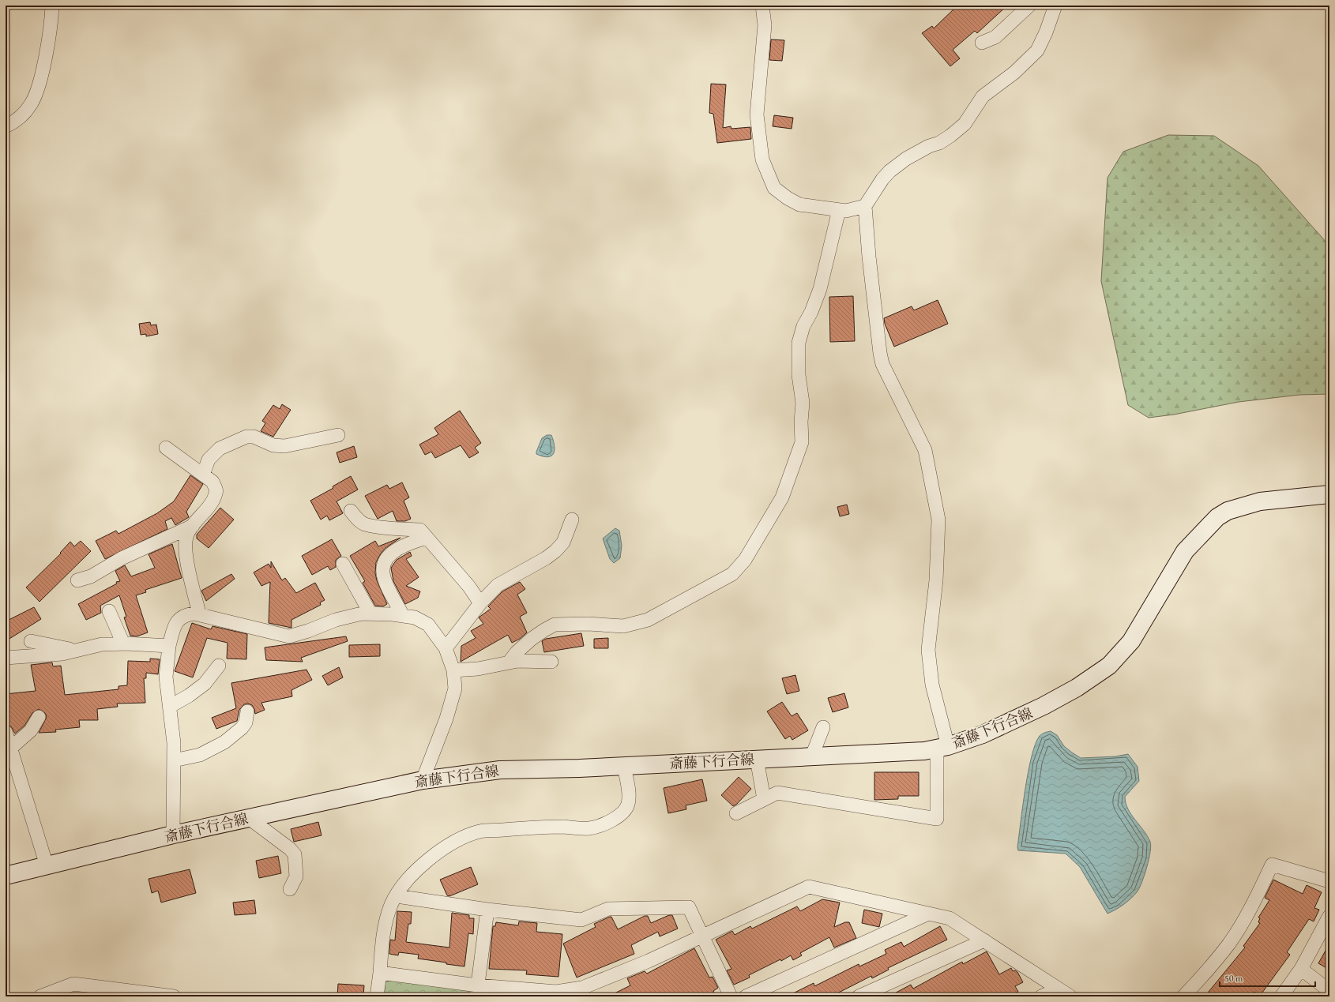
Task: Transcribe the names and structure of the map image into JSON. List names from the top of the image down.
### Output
{
  "streets": {
    "main road": ["斎藤下行合線"]
  },
  "scale_bar": "50 m"
}
